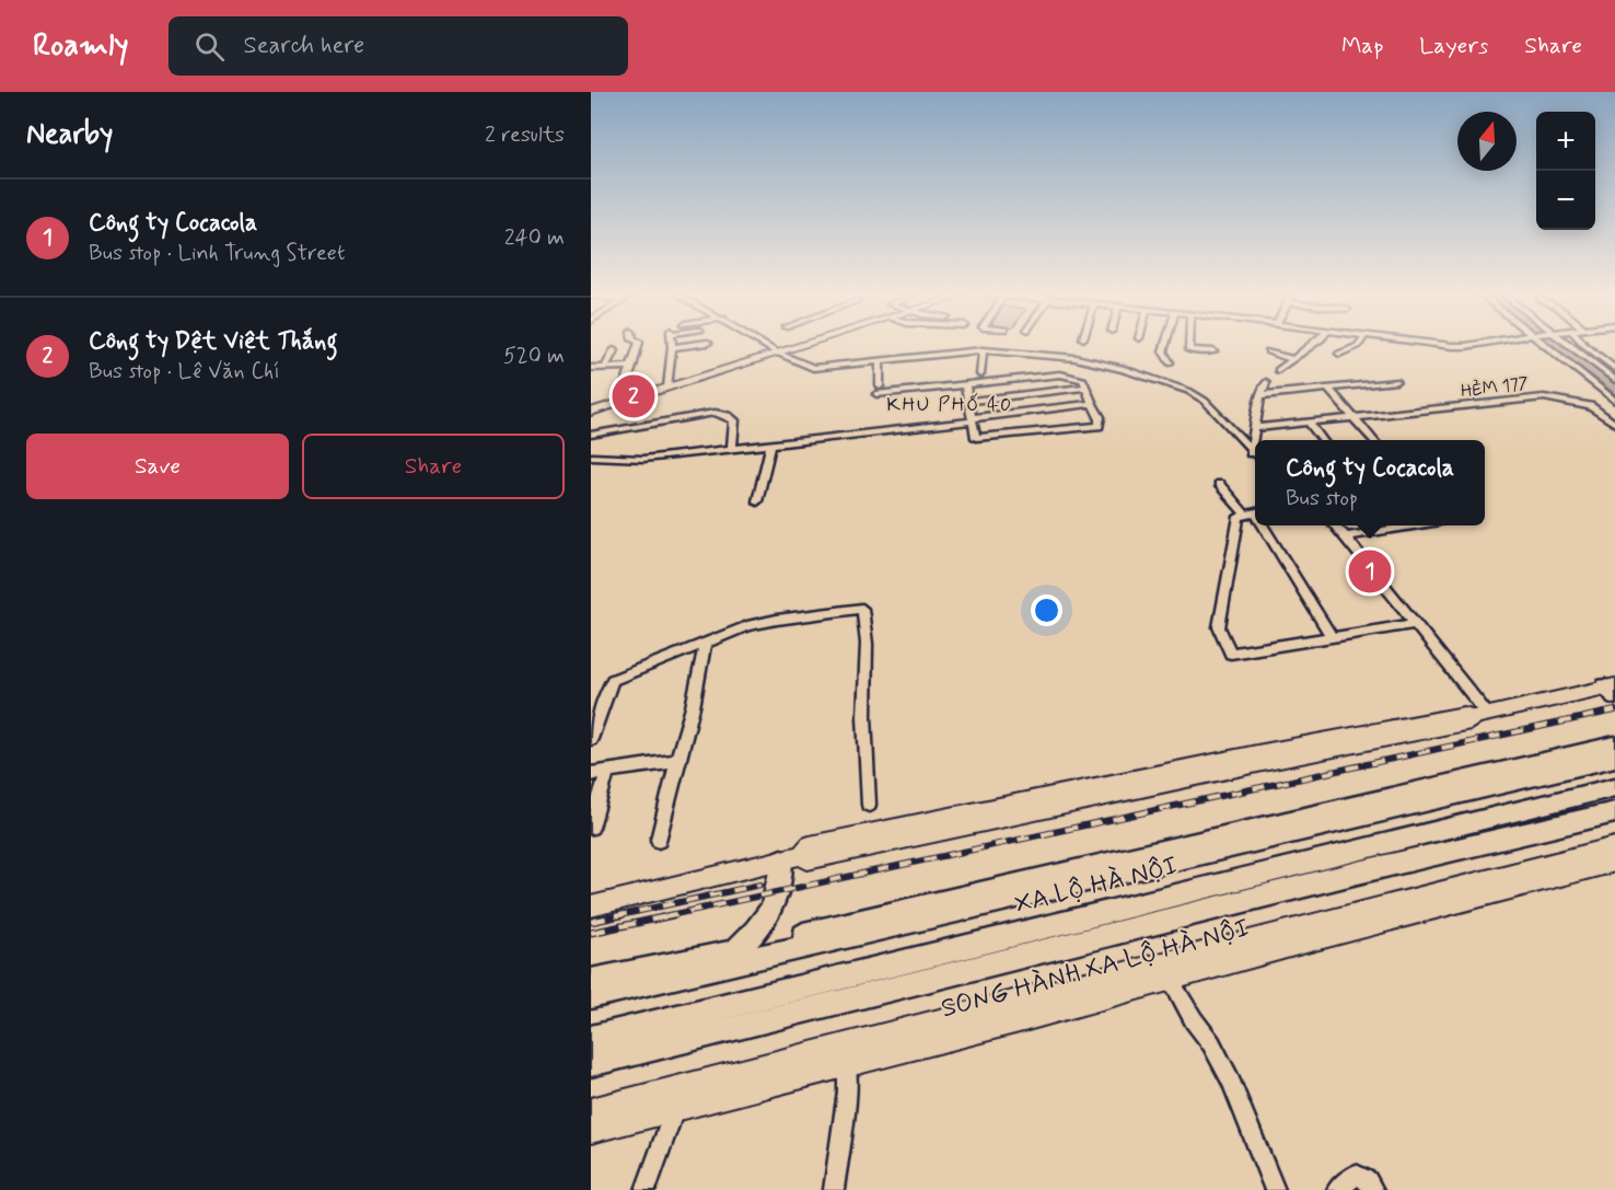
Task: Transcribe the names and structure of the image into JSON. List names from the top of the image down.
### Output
{
  "streets": {
    "highway": ["XA LỘ HÀ NỘI"],
    "main road": ["SONG HÀNH XA LỘ HÀ NỘI"],
    "street": ["HẺM 177"]
  },
  "districts": ["KHU PHỐ 40"],
  "north": "top",
  "page": {
    "header": "Roamly",
    "search": "Search here",
    "nav": ["Map", "Layers", "Share"],
    "heading": ["Nearby", "2 results"],
    "map_buttons": ["+", "−"],
    "list": [
      {
        "mark": "1",
        "name": "Công ty Cocacola",
        "note": "Bus stop · Linh Trung Street",
        "value": "240 m"
      },
      {
        "mark": "2",
        "name": "Công ty Dệt Việt Thắng",
        "note": "Bus stop · Lê Văn Chí",
        "value": "520 m"
      }
    ],
    "pins": ["2", "1"],
    "buttons": ["Save", "Share"],
    "popup": ["Công ty Cocacola", "Bus stop"]
  }
}
